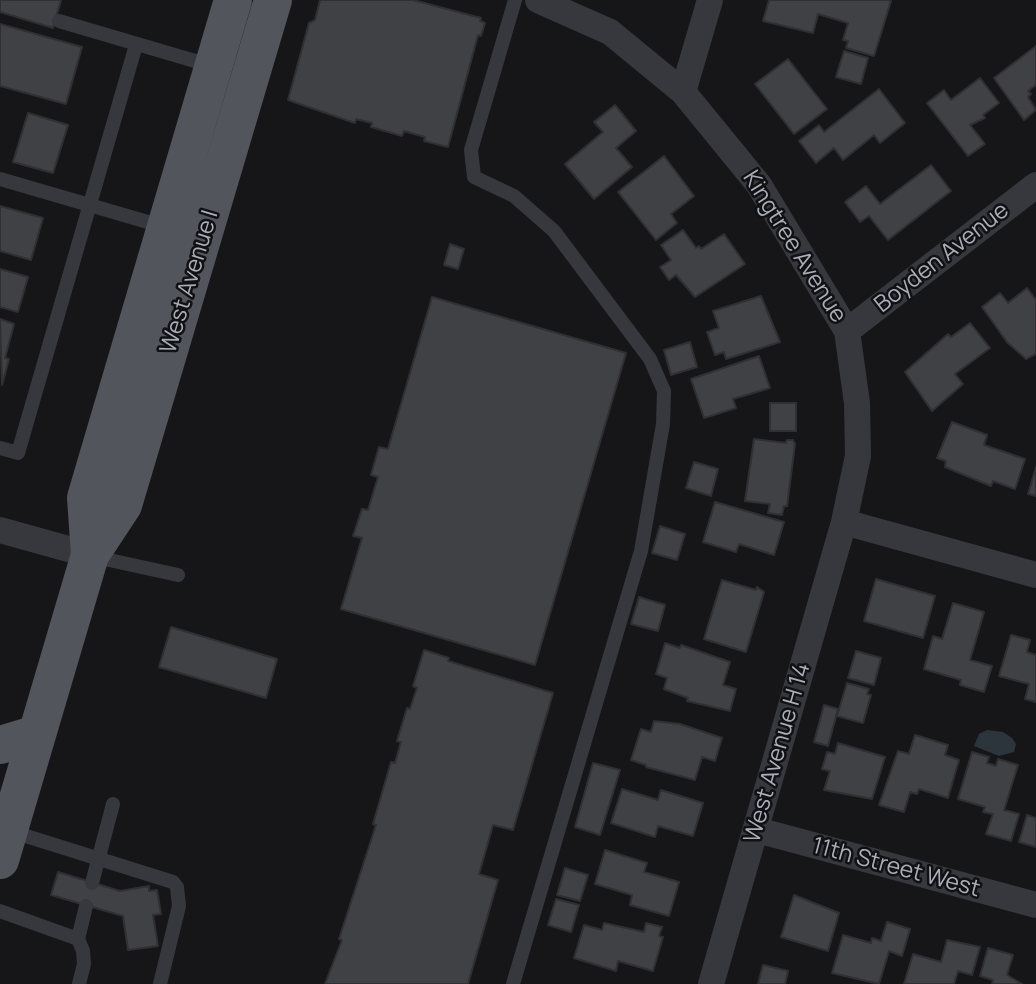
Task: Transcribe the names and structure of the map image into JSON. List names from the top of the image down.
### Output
{
  "streets": {
    "main road": ["West Avenue I"],
    "street": [
      "Kingtree Avenue",
      "Boyden Avenue",
      "West Avenue H 14",
      "11th Street West"
    ]
  },
  "crossings": [
    ["Kingtree Avenue", "Boyden Avenue"],
    ["Kingtree Avenue", "West Avenue H 14"],
    ["West Avenue H 14", "11th Street West"]
  ]
}
